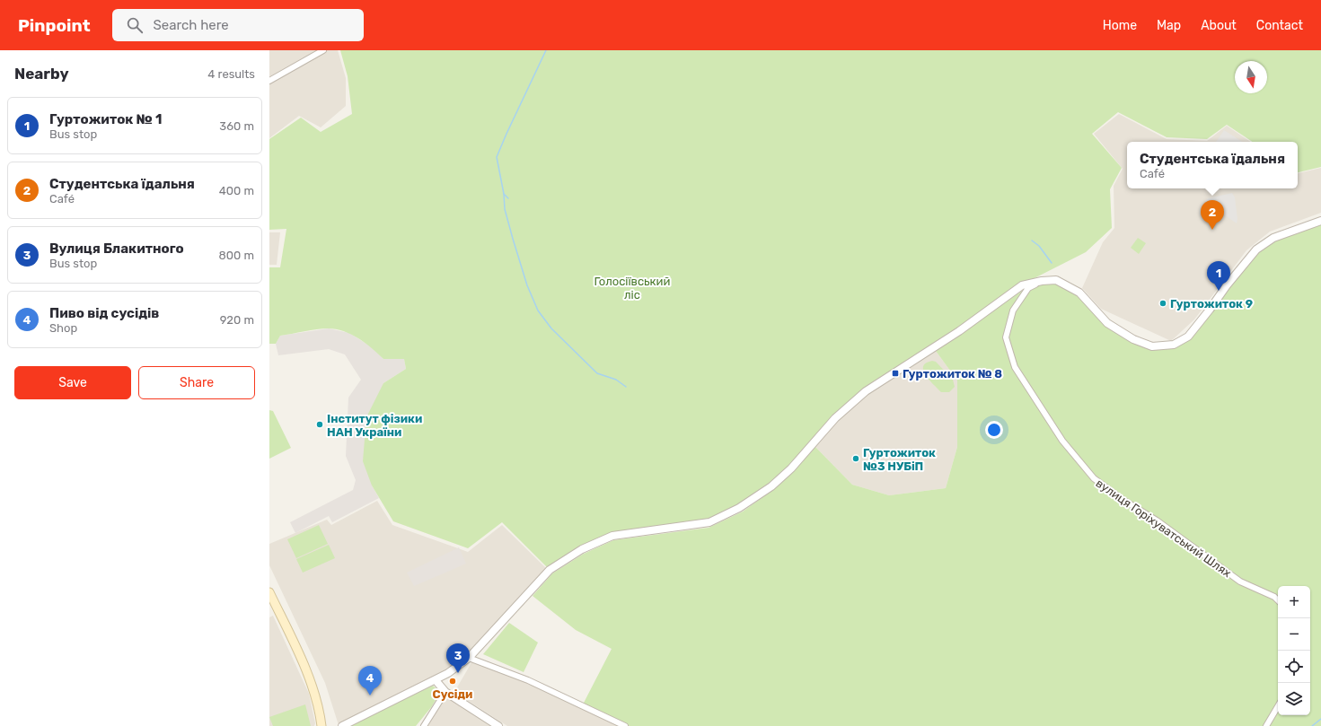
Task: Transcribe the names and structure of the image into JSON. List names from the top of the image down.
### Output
{
  "streets": {
    "street": ["вулиця Горіхуватський Шлях"]
  },
  "parks": ["Голосіївський ліс"],
  "places": {
    "other": [
      "Гуртожиток 9",
      "Інститут фізики НАН України",
      "Гуртожиток №3 НУБіП",
      "Сусіди"
    ],
    "transit": ["Гуртожиток № 8"]
  },
  "north": "bottom",
  "page": {
    "header": "Pinpoint",
    "search": "Search here",
    "nav": [
      "Home",
      "Map",
      "About",
      "Contact"
    ],
    "heading": ["Nearby", "4 results"],
    "list": [
      {
        "mark": "1",
        "name": "Гуртожиток № 1",
        "note": "Bus stop",
        "value": "360 m"
      },
      {
        "mark": "2",
        "name": "Студентська їдальня",
        "note": "Café",
        "value": "400 m"
      },
      {
        "mark": "3",
        "name": "Вулиця Блакитного",
        "note": "Bus stop",
        "value": "800 m"
      },
      {
        "mark": "4",
        "name": "Пиво від сусідів",
        "note": "Shop",
        "value": "920 m"
      }
    ],
    "popup": ["Студентська їдальня", "Café"],
    "pins": [
      "2",
      "1",
      "3",
      "4"
    ],
    "buttons": ["Save", "Share"],
    "map_buttons": ["+", "−"]
  }
}
